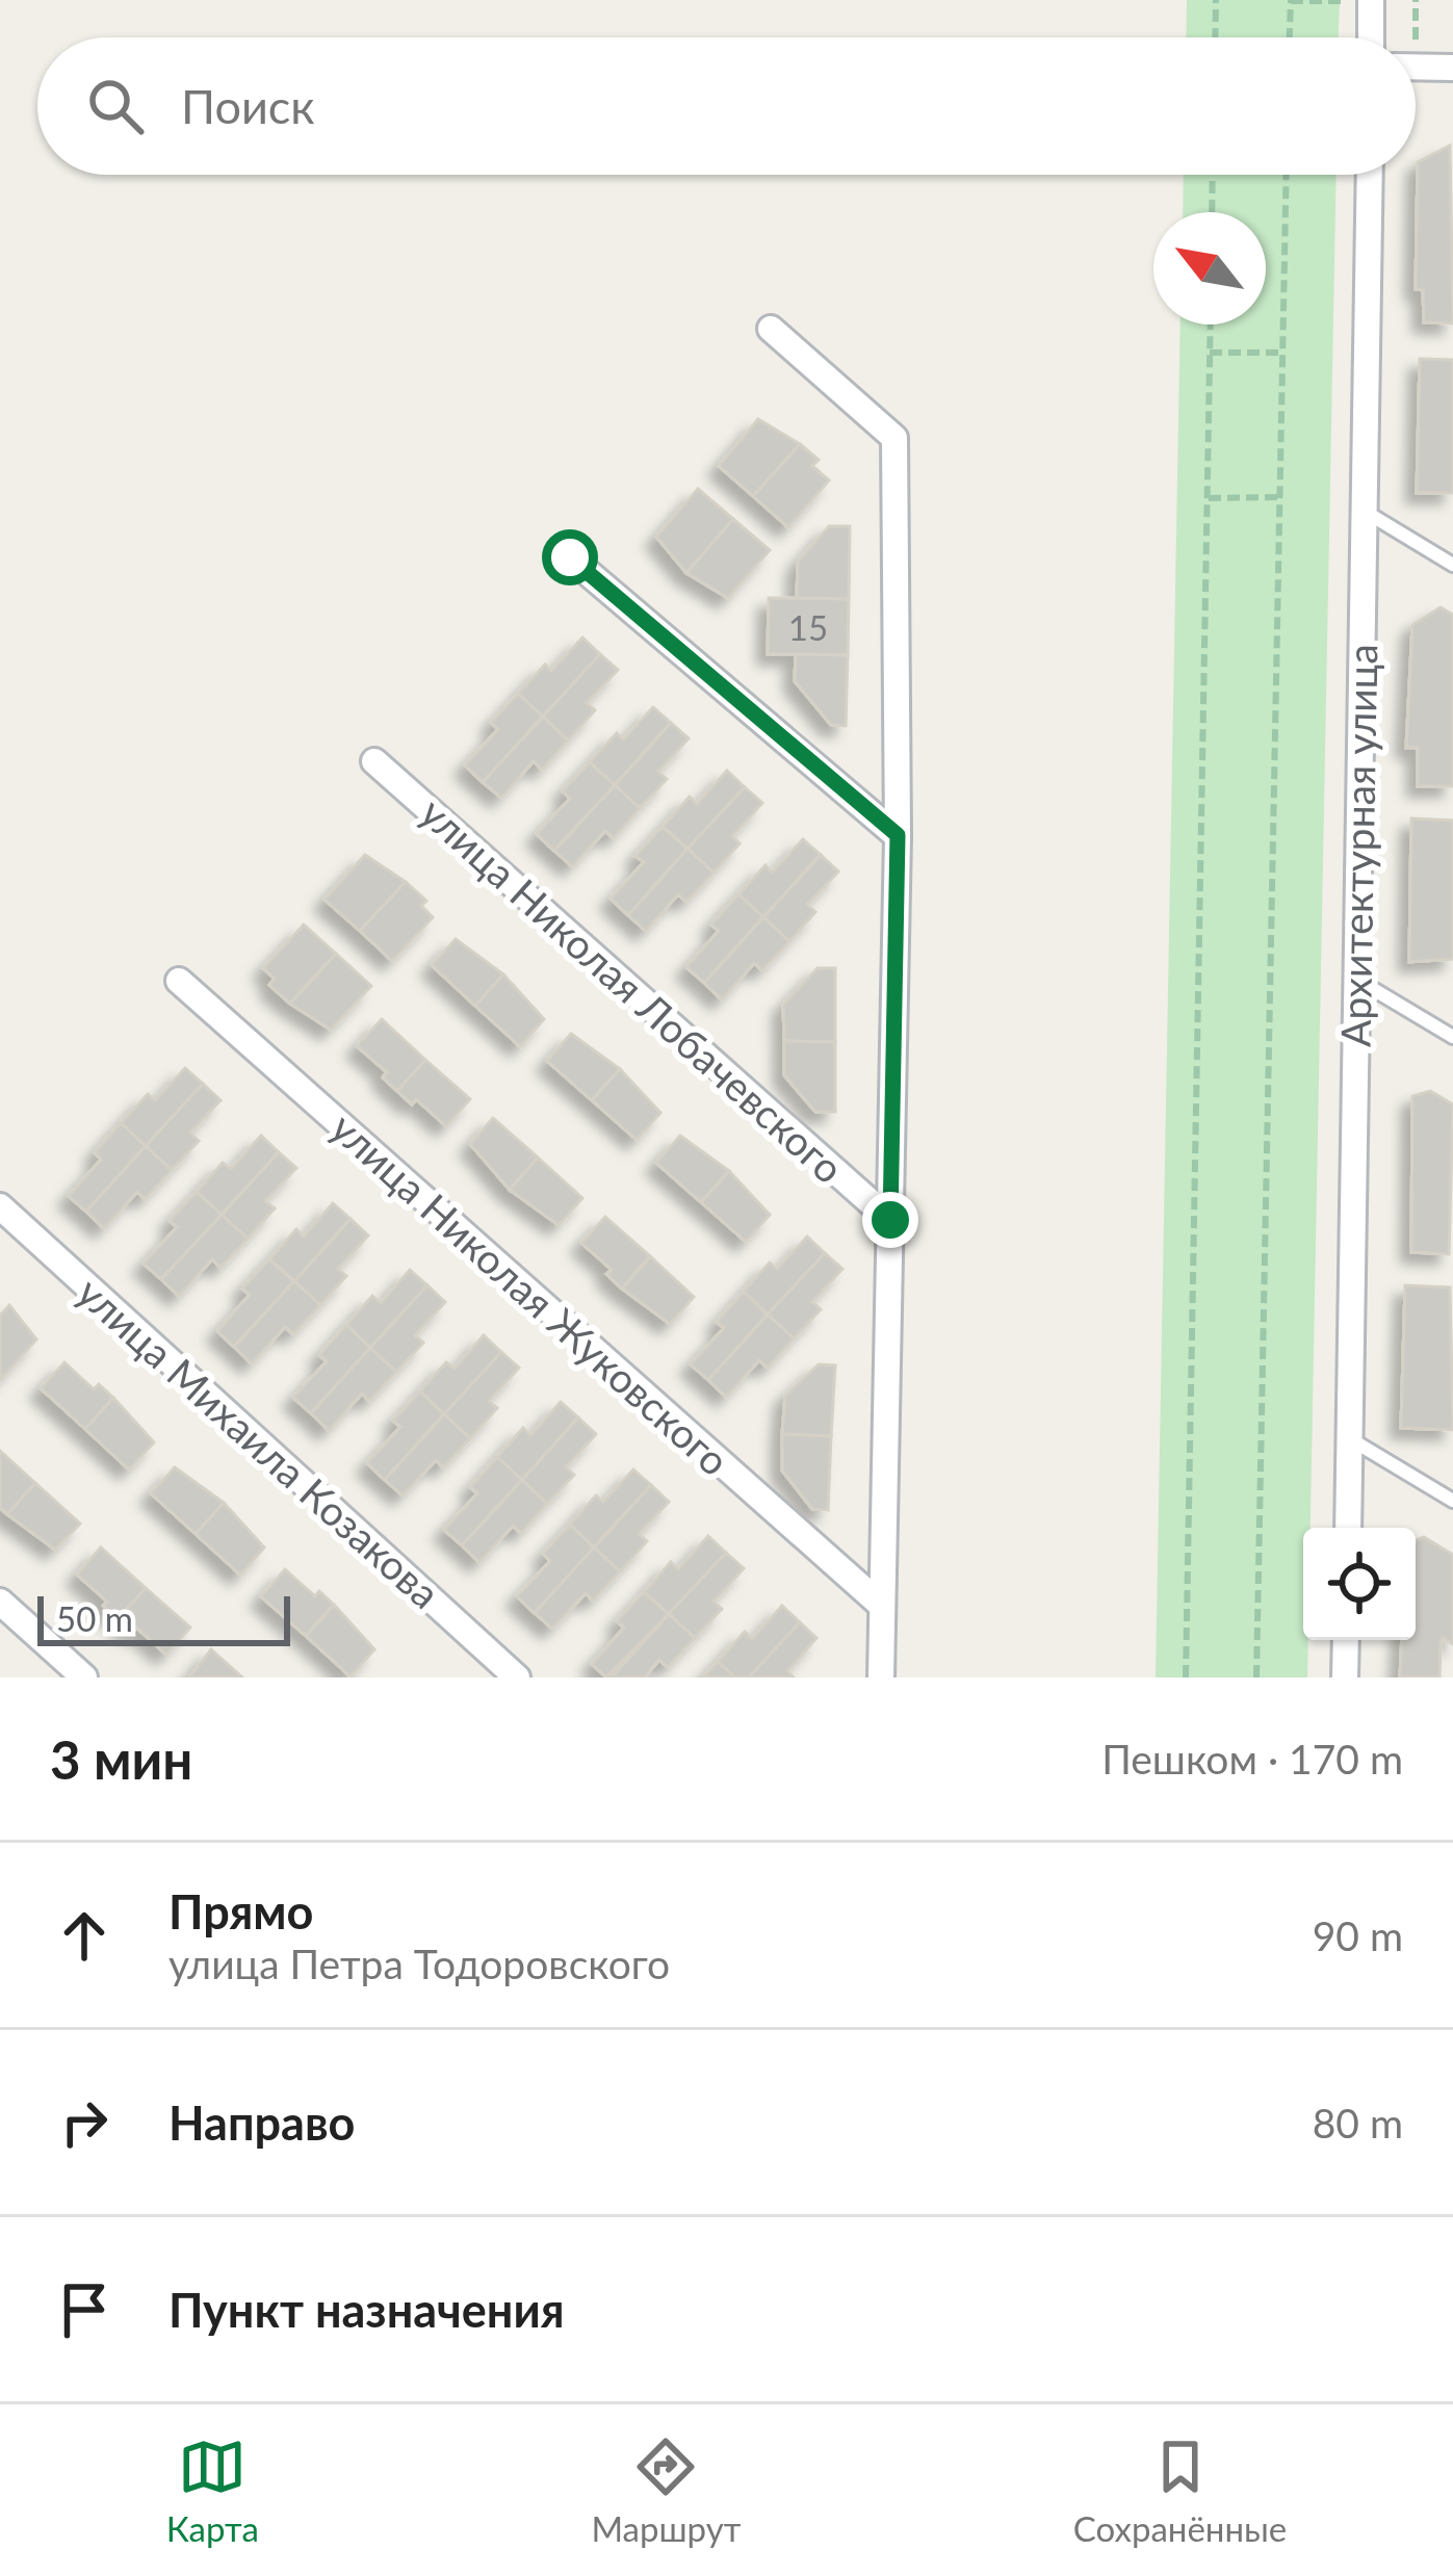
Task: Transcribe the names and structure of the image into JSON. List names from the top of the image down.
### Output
{
  "streets": {
    "street": [
      "Архитектурная улица",
      "улица Николая Лобачевского",
      "улица Николая Жуковского",
      "улица Михаила Козакова"
    ]
  },
  "house_numbers": ["15"],
  "scale_bar": "50 m",
  "north": "top left",
  "page": {
    "search": "Поиск",
    "scale": "50 m",
    "heading": ["3 мин", "Пешком · 170 m"],
    "list": [
      ["Прямо", "улица Петра Тодоровского", "90 m"],
      ["Направо", "80 m"],
      "Пункт назначения"
    ],
    "nav": ["Карта", "Маршрут", "Сохранённые"]
  }
}
